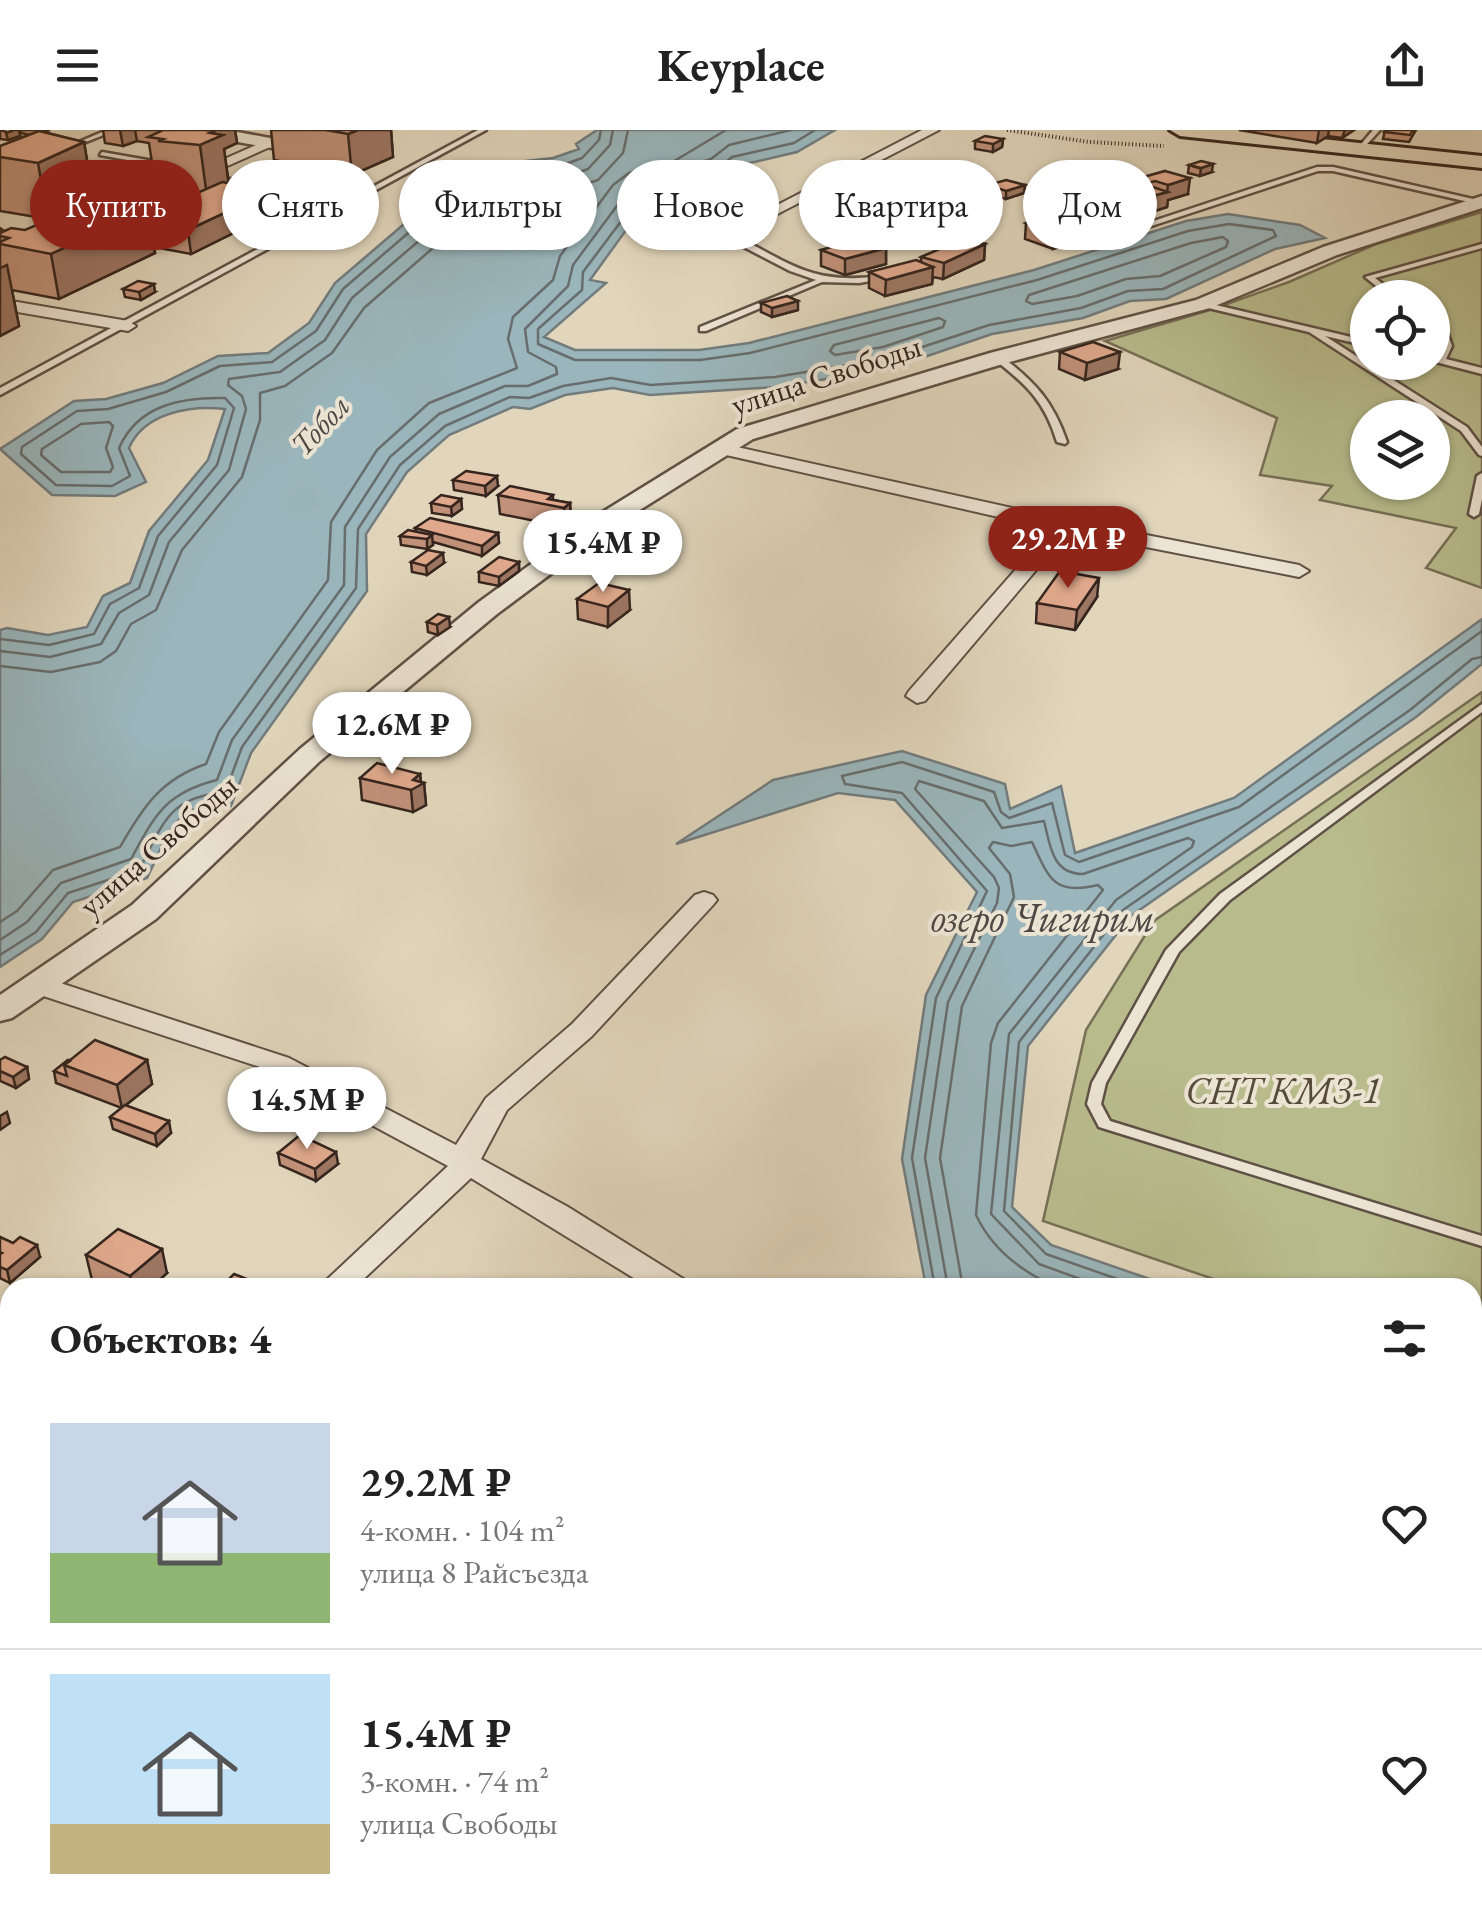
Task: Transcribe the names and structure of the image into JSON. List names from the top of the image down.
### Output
{
  "streets": {
    "street": ["улица Свободы"]
  },
  "water": ["Тобол", "озеро Чигирим"],
  "parks": ["СНТ КМЗ-1"],
  "page": {
    "header": "Keyplace",
    "chip": [
      "Купить",
      "Снять",
      "Фильтры",
      "Новое",
      "Квартира",
      "Дом"
    ],
    "price": [
      "29.2M ₽",
      "15.4M ₽",
      "12.6M ₽",
      "14.5M ₽"
    ],
    "heading": "Объектов: 4",
    "list": [
      {
        "name": "29.2M ₽",
        "note": "4-комн. · 104 m² · улица 8 Райсъезда"
      },
      {
        "name": "15.4M ₽",
        "note": "3-комн. · 74 m² · улица Свободы"
      }
    ]
  }
}
